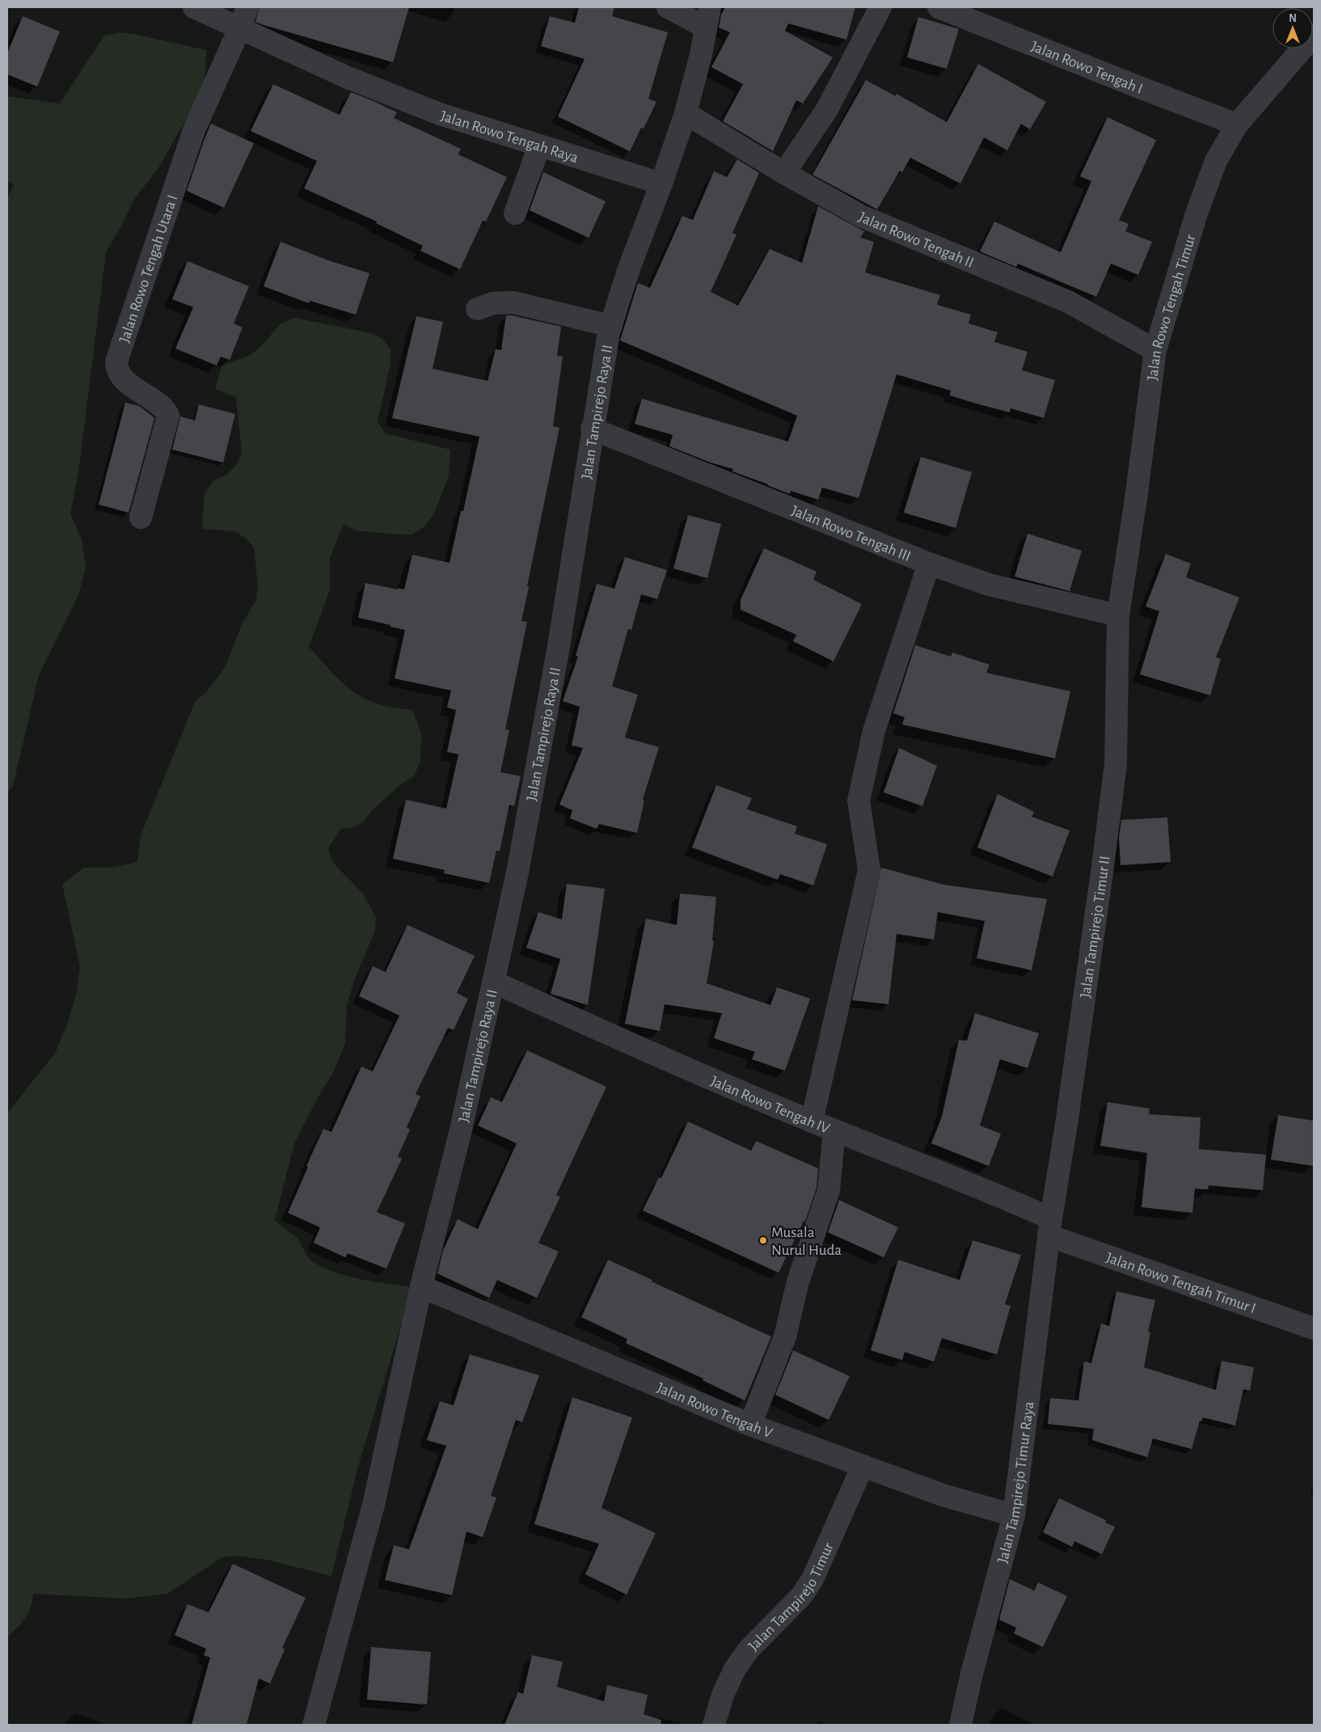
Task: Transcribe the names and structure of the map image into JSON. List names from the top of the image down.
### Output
{
  "streets": {
    "street": [
      "Jalan Rowo Tengah I",
      "Jalan Rowo Tengah Raya",
      "Jalan Rowo Tengah II",
      "Jalan Rowo Tengah Utara I",
      "Jalan Rowo Tengah Timur",
      "Jalan Tampirejo Raya II",
      "Jalan Rowo Tengah III",
      "Jalan Tampirejo Timur II",
      "Jalan Rowo Tengah IV",
      "Jalan Rowo Tengah Timur I",
      "Jalan Rowo Tengah V",
      "Jalan Tampirejo Timur Raya",
      "Jalan Tampirejo Timur"
    ]
  },
  "crossings": [
    ["Jalan Rowo Tengah I", "Jalan Rowo Tengah Timur"],
    ["Jalan Rowo Tengah Raya", "Jalan Rowo Tengah Utara I"],
    ["Jalan Rowo Tengah Raya", "Jalan Tampirejo Raya II"],
    ["Jalan Rowo Tengah II", "Jalan Rowo Tengah Timur"],
    ["Jalan Rowo Tengah Timur", "Jalan Rowo Tengah III"],
    ["Jalan Rowo Tengah Timur", "Jalan Tampirejo Timur II"],
    ["Jalan Tampirejo Raya II", "Jalan Rowo Tengah III"],
    ["Jalan Tampirejo Raya II", "Jalan Rowo Tengah IV"],
    ["Jalan Tampirejo Raya II", "Jalan Rowo Tengah V"],
    ["Jalan Rowo Tengah III", "Jalan Tampirejo Timur II"],
    ["Jalan Tampirejo Timur II", "Jalan Rowo Tengah IV"],
    ["Jalan Tampirejo Timur II", "Jalan Rowo Tengah Timur I"],
    ["Jalan Tampirejo Timur II", "Jalan Tampirejo Timur Raya"],
    ["Jalan Rowo Tengah IV", "Jalan Rowo Tengah Timur I"],
    ["Jalan Rowo Tengah IV", "Jalan Tampirejo Timur Raya"],
    ["Jalan Rowo Tengah Timur I", "Jalan Tampirejo Timur Raya"],
    ["Jalan Rowo Tengah V", "Jalan Tampirejo Timur Raya"],
    ["Jalan Rowo Tengah V", "Jalan Tampirejo Timur"]
  ],
  "places": ["Musala Nurul Huda"],
  "north": "top"
}
